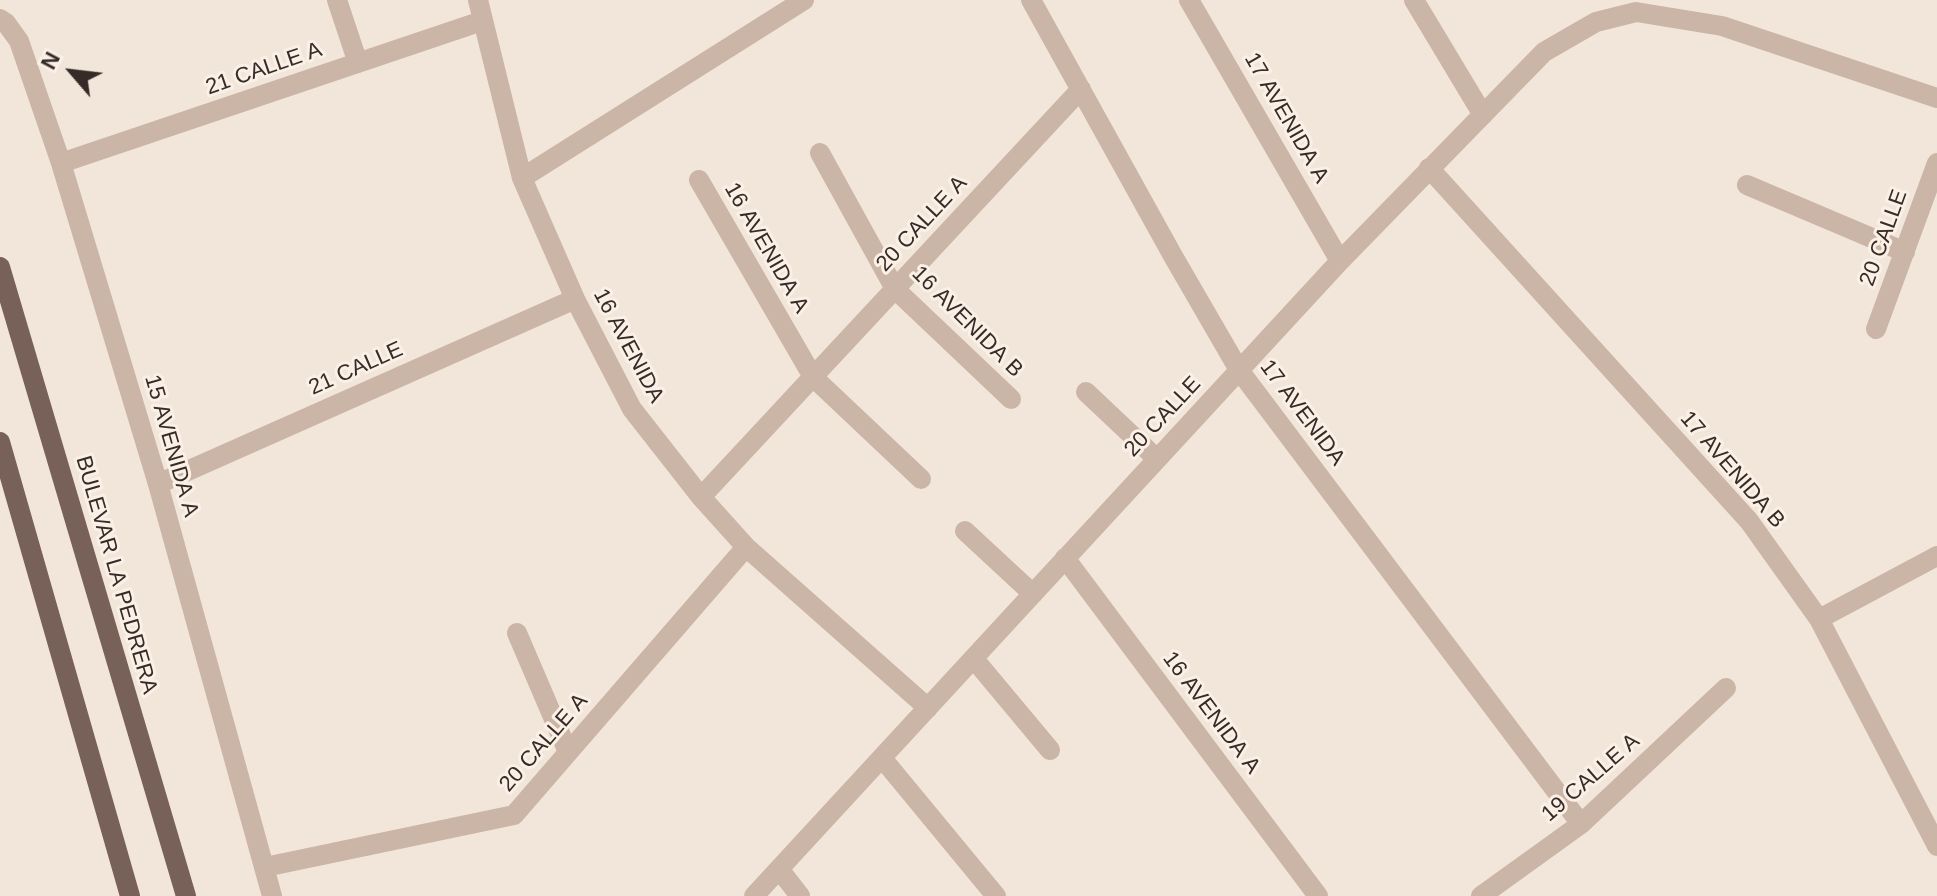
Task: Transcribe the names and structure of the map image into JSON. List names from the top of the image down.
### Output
{
  "streets": {
    "main road": ["BULEVAR LA PEDRERA"],
    "street": [
      "21 CALLE A",
      "17 AVENIDA A",
      "20 CALLE A",
      "20 CALLE",
      "16 AVENIDA A",
      "16 AVENIDA B",
      "16 AVENIDA",
      "21 CALLE",
      "17 AVENIDA",
      "15 AVENIDA A",
      "17 AVENIDA B",
      "19 CALLE A"
    ]
  },
  "crossings": [
    ["21 CALLE A", "16 AVENIDA"],
    ["21 CALLE A", "15 AVENIDA A"],
    ["17 AVENIDA A", "20 CALLE"],
    ["20 CALLE A", "16 AVENIDA A"],
    ["20 CALLE A", "16 AVENIDA B"],
    ["20 CALLE A", "16 AVENIDA"],
    ["20 CALLE A", "17 AVENIDA"],
    ["20 CALLE A", "15 AVENIDA A"],
    ["20 CALLE", "16 AVENIDA A"],
    ["20 CALLE", "16 AVENIDA"],
    ["20 CALLE", "17 AVENIDA"],
    ["20 CALLE", "17 AVENIDA B"],
    ["16 AVENIDA", "21 CALLE"],
    ["21 CALLE", "15 AVENIDA A"],
    ["17 AVENIDA", "19 CALLE A"]
  ],
  "north": "top left"
}
